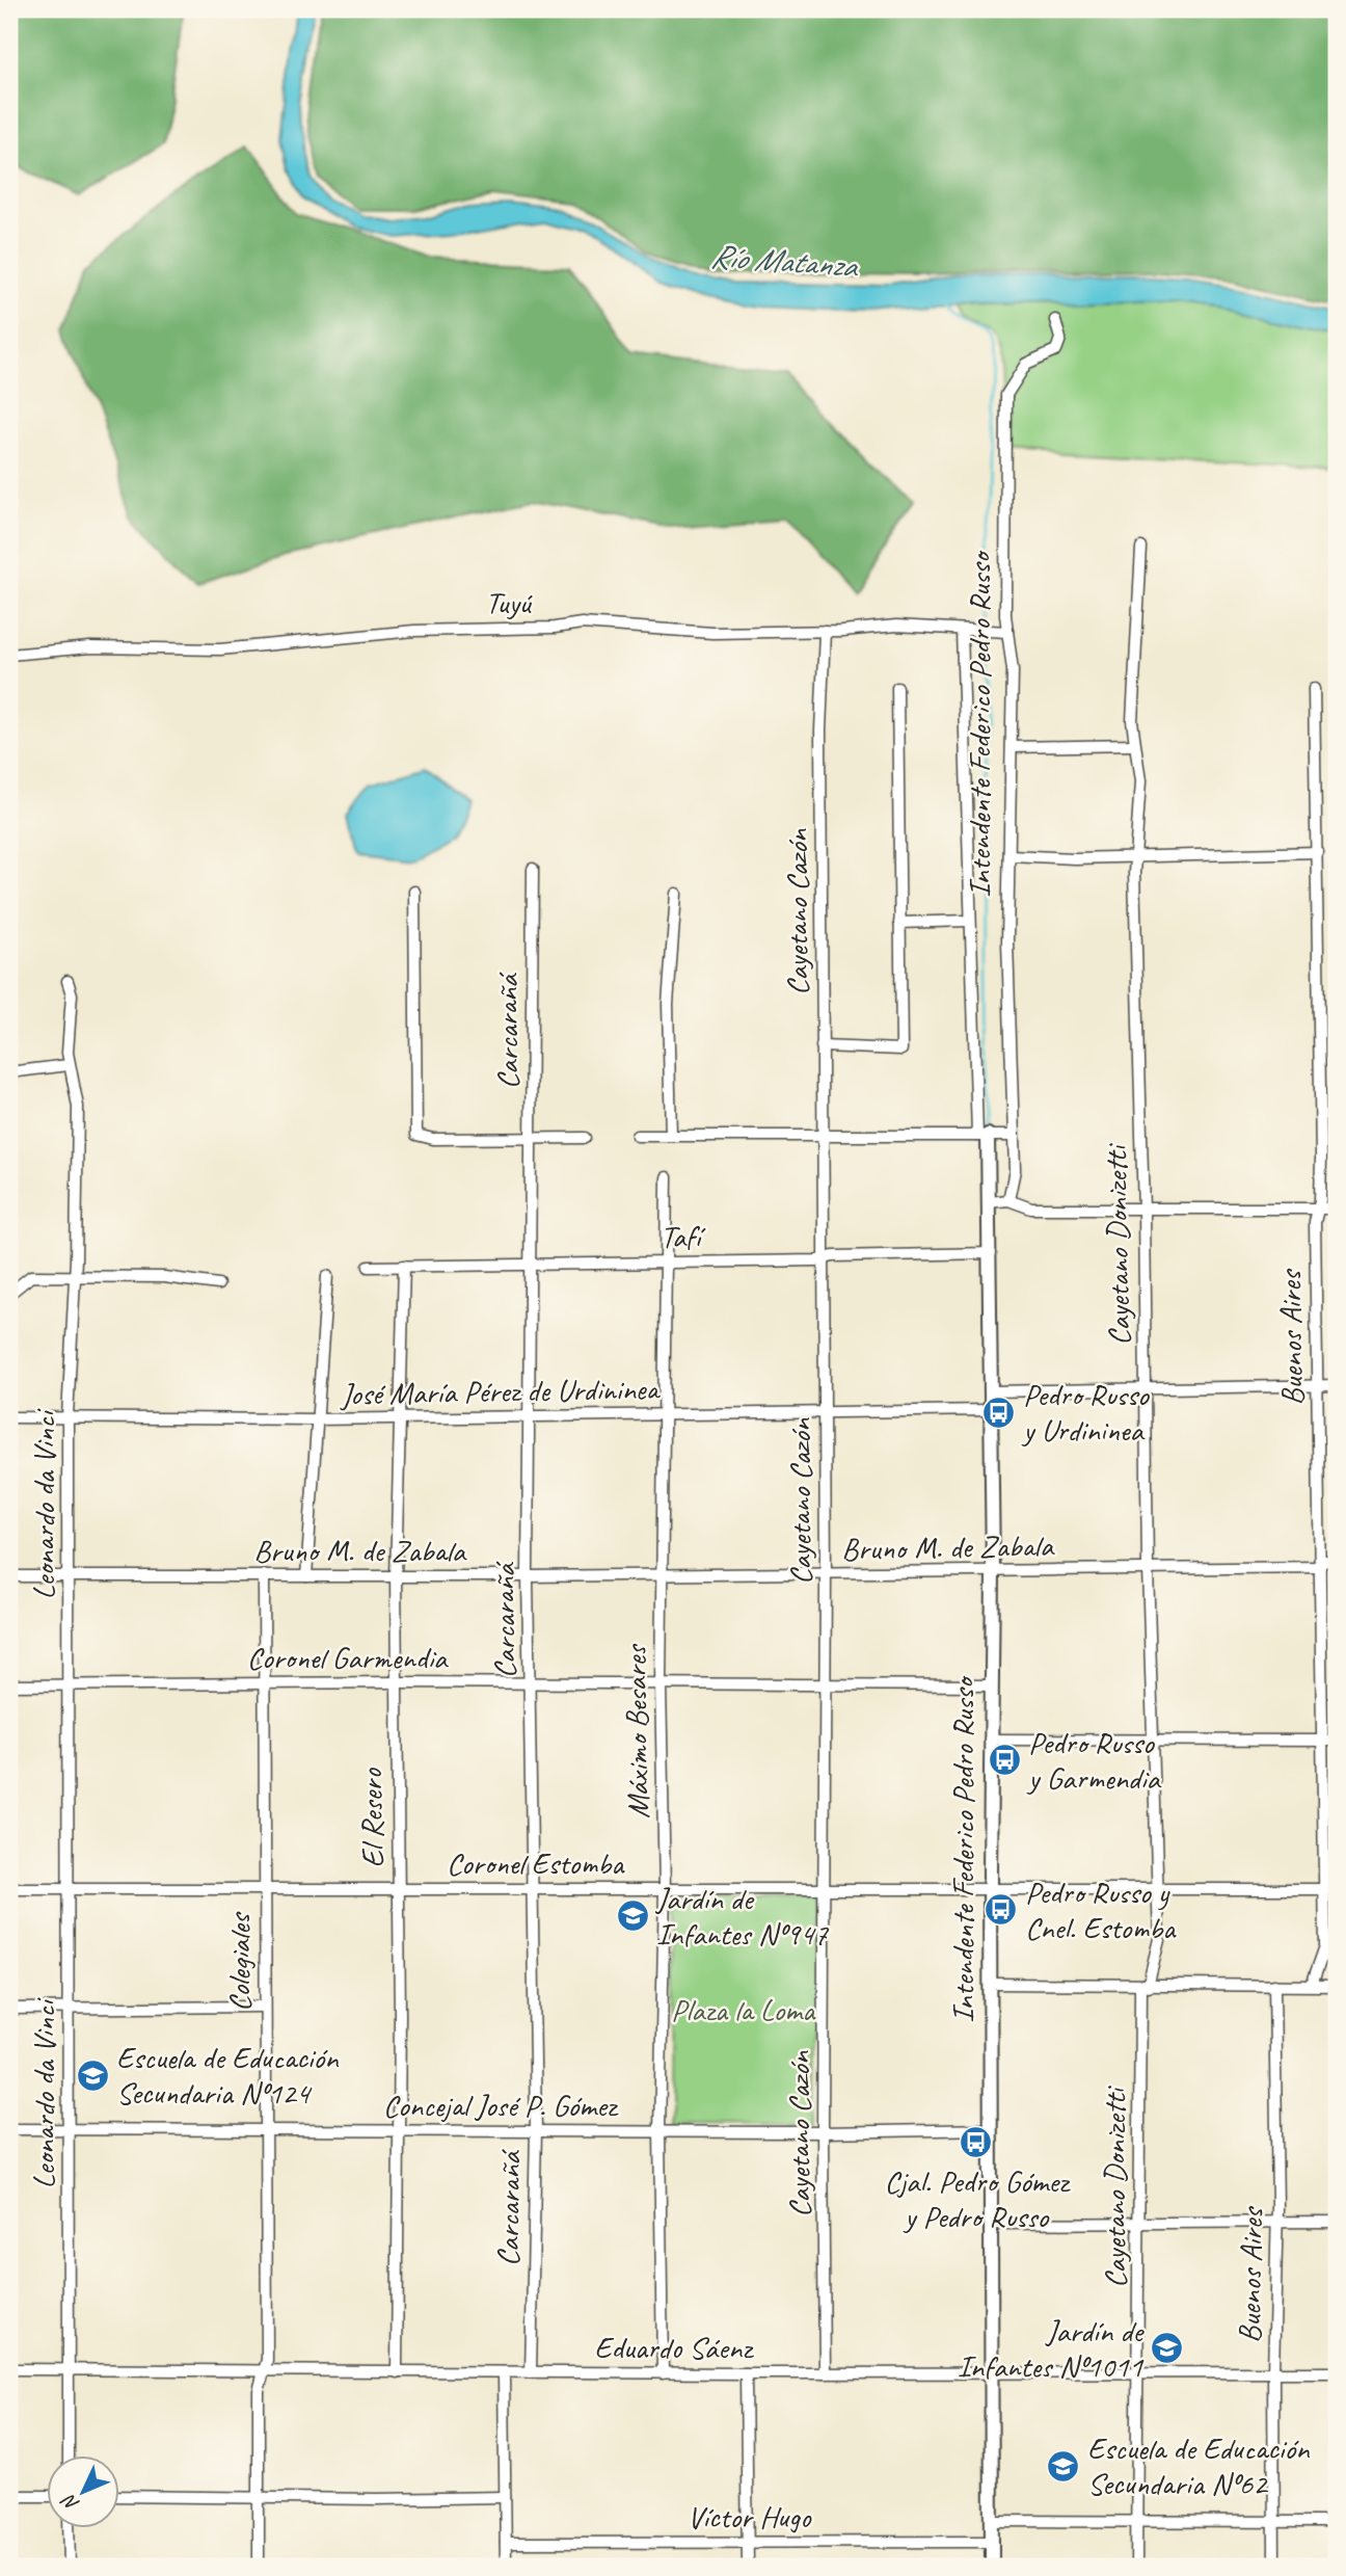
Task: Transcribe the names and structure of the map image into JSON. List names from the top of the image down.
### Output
{
  "streets": {
    "street": [
      "Tuyú",
      "Intendente Federico Pedro Russo",
      "Cayetano Cazón",
      "Carcarañá",
      "Tafí",
      "Cayetano Donizetti",
      "Buenos Aires",
      "José María Pérez de Urdininea",
      "Leonardo da Vinci",
      "Bruno M. de Zabala",
      "Coronel Garmendia",
      "Máximo Besares",
      "El Resero",
      "Coronel Estomba",
      "Colegiales",
      "Concejal José P. Gómez",
      "Eduardo Sáenz",
      "Víctor Hugo"
    ]
  },
  "crossings": [
    ["Tuyú", "Intendente Federico Pedro Russo"],
    ["Tuyú", "Cayetano Cazón"],
    ["Intendente Federico Pedro Russo", "Tafí"],
    ["Intendente Federico Pedro Russo", "José María Pérez de Urdininea"],
    ["Intendente Federico Pedro Russo", "Bruno M. de Zabala"],
    ["Intendente Federico Pedro Russo", "Coronel Garmendia"],
    ["Intendente Federico Pedro Russo", "Coronel Estomba"],
    ["Intendente Federico Pedro Russo", "Concejal José P. Gómez"],
    ["Intendente Federico Pedro Russo", "Eduardo Sáenz"],
    ["Intendente Federico Pedro Russo", "Víctor Hugo"],
    ["Cayetano Cazón", "Tafí"],
    ["Cayetano Cazón", "José María Pérez de Urdininea"],
    ["Cayetano Cazón", "Bruno M. de Zabala"],
    ["Cayetano Cazón", "Coronel Garmendia"],
    ["Cayetano Cazón", "Coronel Estomba"],
    ["Cayetano Cazón", "Concejal José P. Gómez"],
    ["Cayetano Cazón", "Eduardo Sáenz"],
    ["Carcarañá", "Tafí"],
    ["Carcarañá", "José María Pérez de Urdininea"],
    ["Carcarañá", "Bruno M. de Zabala"],
    ["Carcarañá", "Coronel Garmendia"],
    ["Carcarañá", "Coronel Estomba"],
    ["Carcarañá", "Concejal José P. Gómez"],
    ["Carcarañá", "Eduardo Sáenz"],
    ["Tafí", "Máximo Besares"],
    ["Tafí", "El Resero"],
    ["Cayetano Donizetti", "Bruno M. de Zabala"],
    ["Cayetano Donizetti", "Coronel Estomba"],
    ["Cayetano Donizetti", "Eduardo Sáenz"],
    ["Buenos Aires", "Bruno M. de Zabala"],
    ["Buenos Aires", "Coronel Estomba"],
    ["Buenos Aires", "Eduardo Sáenz"],
    ["José María Pérez de Urdininea", "Leonardo da Vinci"],
    ["José María Pérez de Urdininea", "Máximo Besares"],
    ["José María Pérez de Urdininea", "El Resero"],
    ["Leonardo da Vinci", "Bruno M. de Zabala"],
    ["Leonardo da Vinci", "Coronel Garmendia"],
    ["Leonardo da Vinci", "Coronel Estomba"],
    ["Leonardo da Vinci", "Concejal José P. Gómez"],
    ["Leonardo da Vinci", "Eduardo Sáenz"],
    ["Bruno M. de Zabala", "Máximo Besares"],
    ["Bruno M. de Zabala", "El Resero"],
    ["Bruno M. de Zabala", "Colegiales"],
    ["Coronel Garmendia", "Máximo Besares"],
    ["Coronel Garmendia", "El Resero"],
    ["Coronel Garmendia", "Colegiales"],
    ["Máximo Besares", "Coronel Estomba"],
    ["Máximo Besares", "Concejal José P. Gómez"],
    ["Máximo Besares", "Eduardo Sáenz"],
    ["El Resero", "Coronel Estomba"],
    ["El Resero", "Concejal José P. Gómez"],
    ["El Resero", "Eduardo Sáenz"],
    ["Coronel Estomba", "Colegiales"],
    ["Colegiales", "Concejal José P. Gómez"],
    ["Colegiales", "Eduardo Sáenz"]
  ],
  "water": ["Río Matanza"],
  "parks": ["Plaza la Loma"],
  "places": {
    "bus stop": [
      "Pedro Russo y Urdininea",
      "Pedro Russo y Garmendia",
      "Pedro Russo y Cnel. Estomba",
      "Cjal. Pedro Gómez y Pedro Russo"
    ],
    "school or university": [
      "Jardín de Infantes Nº947",
      "Escuela de Educación Secundaria Nº124",
      "Jardín de Infantes Nº1011",
      "Escuela de Educación Secundaria Nº62"
    ]
  },
  "north": "bottom left"
}
